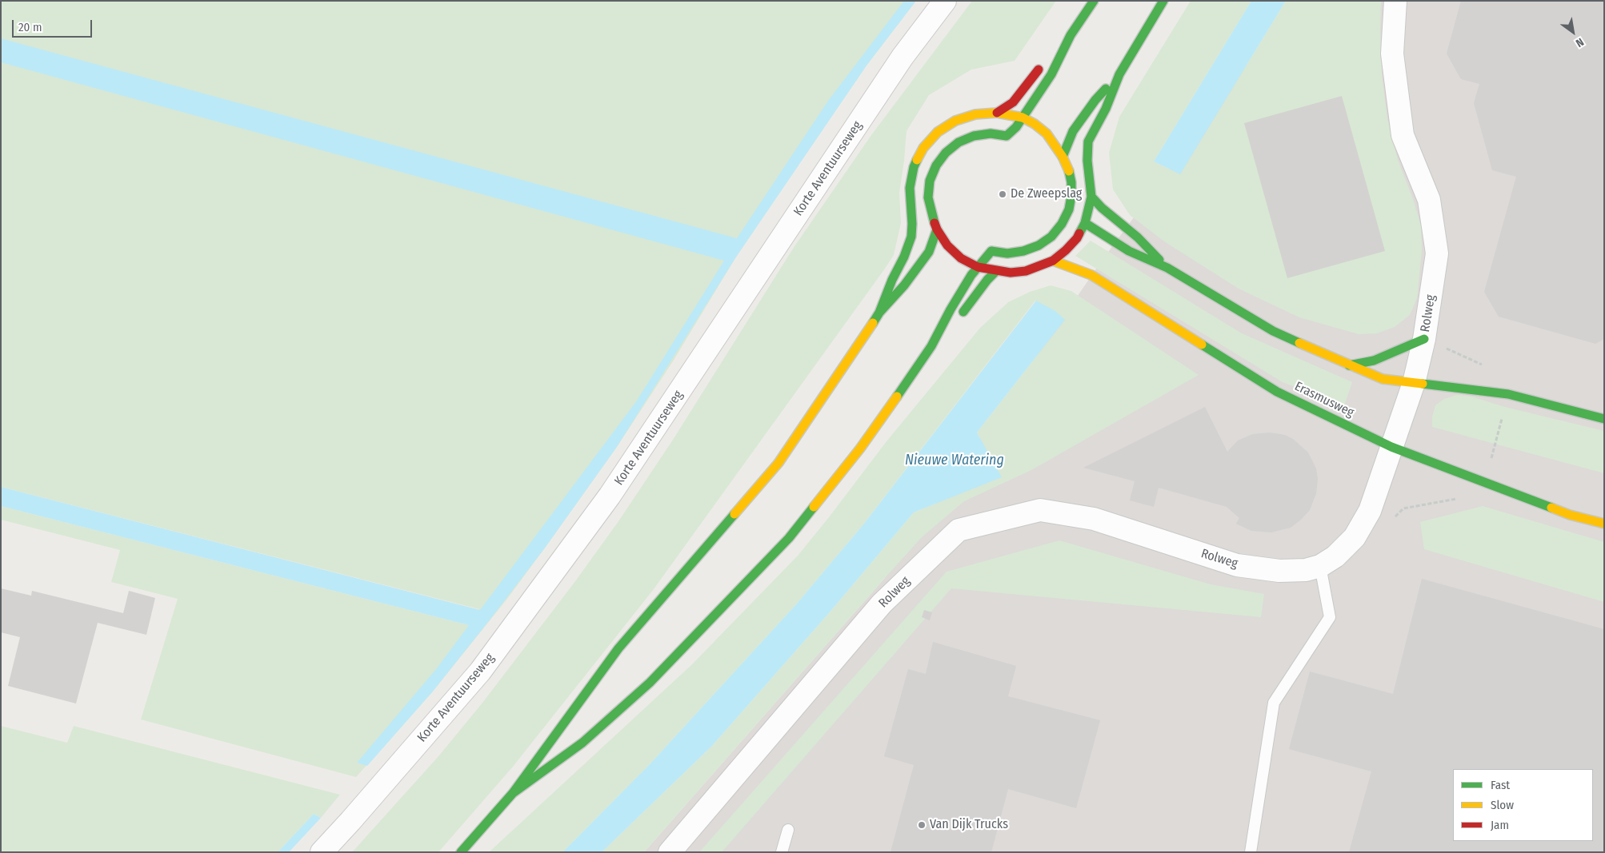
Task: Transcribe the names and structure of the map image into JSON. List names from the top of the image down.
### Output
{
  "streets": {
    "main road": ["Erasmusweg"],
    "street": ["Korte Aventuurseweg", "Rolweg"]
  },
  "crossings": [
    ["Rolweg", "Erasmusweg"]
  ],
  "water": ["Nieuwe Watering"],
  "places": ["De Zweepslag", "Van Dijk Trucks"],
  "legend": ["Fast", "Slow", "Jam"],
  "scale_bar": "20 m",
  "north": "bottom right"
}
